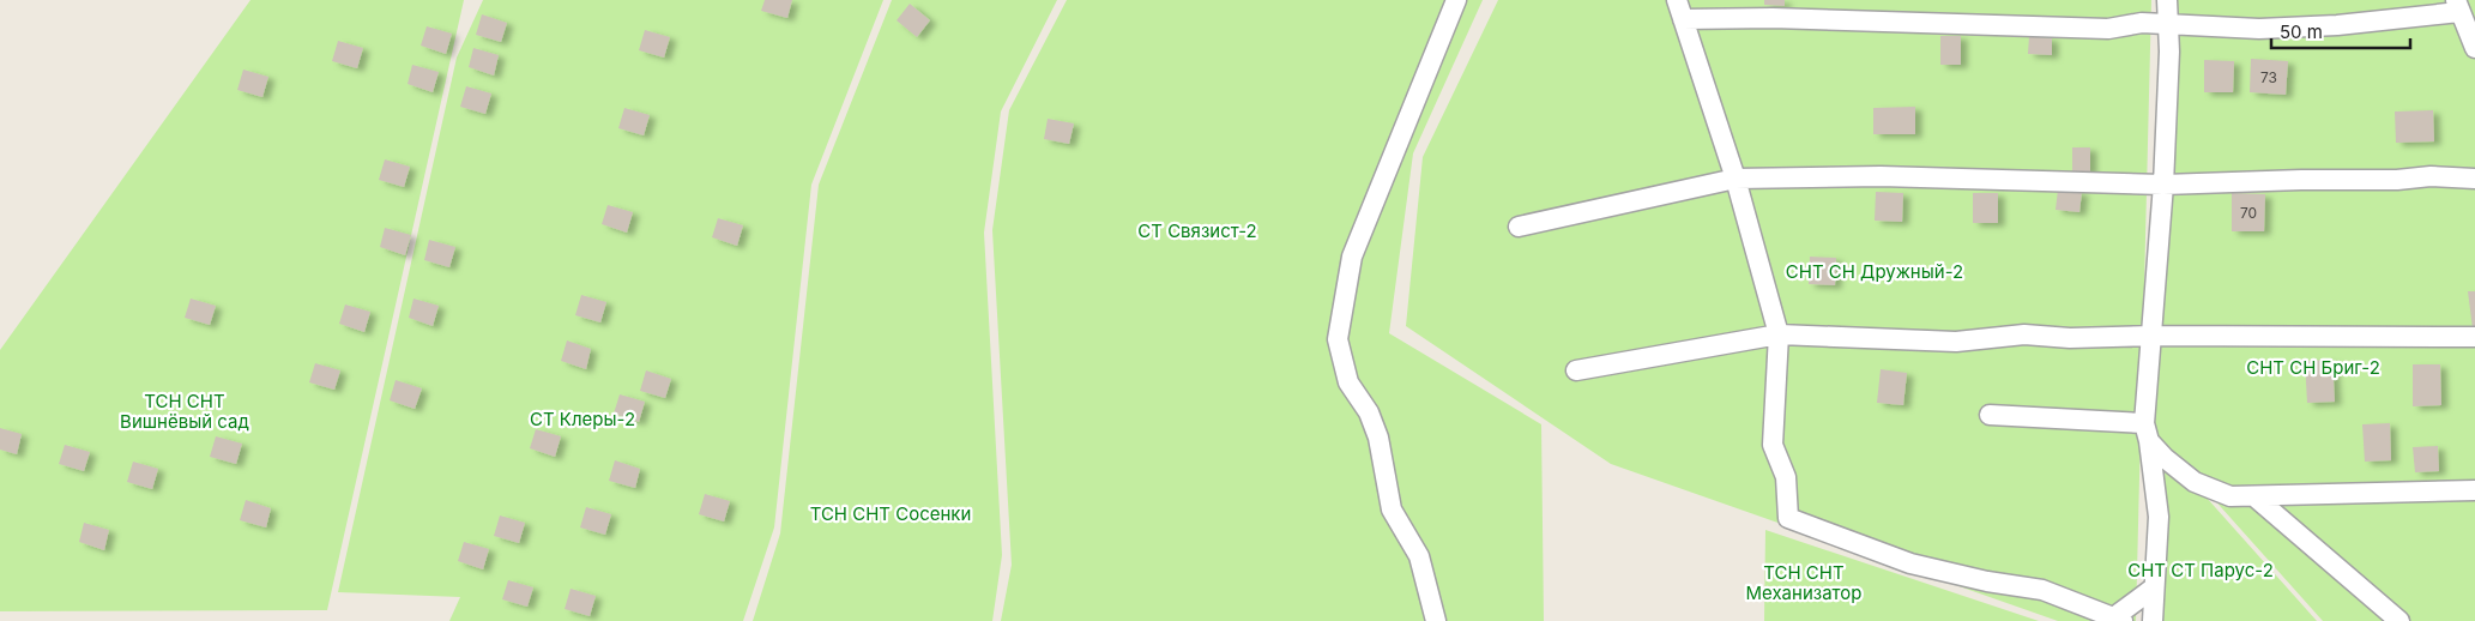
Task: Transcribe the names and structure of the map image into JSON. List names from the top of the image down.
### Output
{
  "parks": [
    "СТ Связист-2",
    "СНТ СН Дружный-2",
    "СНТ СН Бриг-2",
    "ТСН СНТ Вишнёвый сад",
    "СТ Клеры-2",
    "ТСН СНТ Сосенки",
    "СНТ СТ Парус-2",
    "ТСН СНТ Механизатор"
  ],
  "house_numbers": ["73", "70"],
  "scale_bar": "50 m"
}
